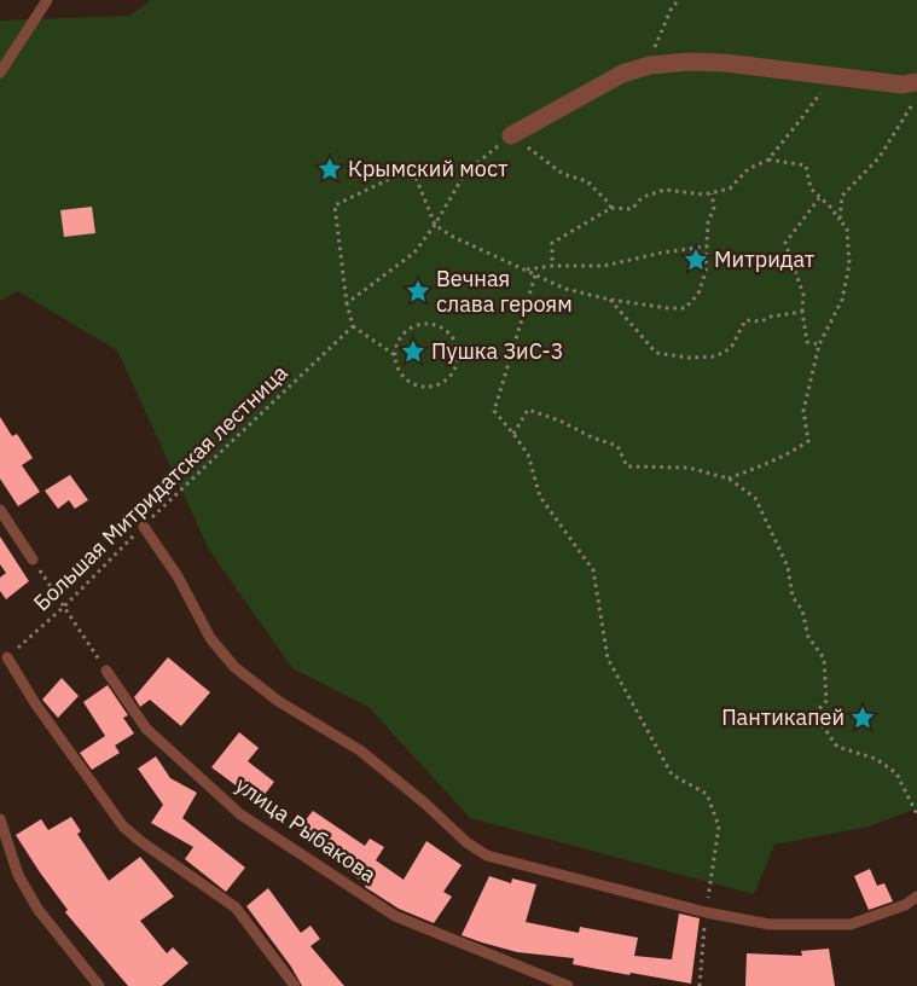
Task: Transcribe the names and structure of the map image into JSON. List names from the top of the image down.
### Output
{
  "streets": {
    "lane": ["улица Рыбакова"],
    "path": ["Большая Митридатская лестница"]
  },
  "places": {
    "place": [
      "Крымский мост",
      "Митридат",
      "Вечная слава героям",
      "Пушка ЗиС-3",
      "Пантикапей"
    ]
  }
}
